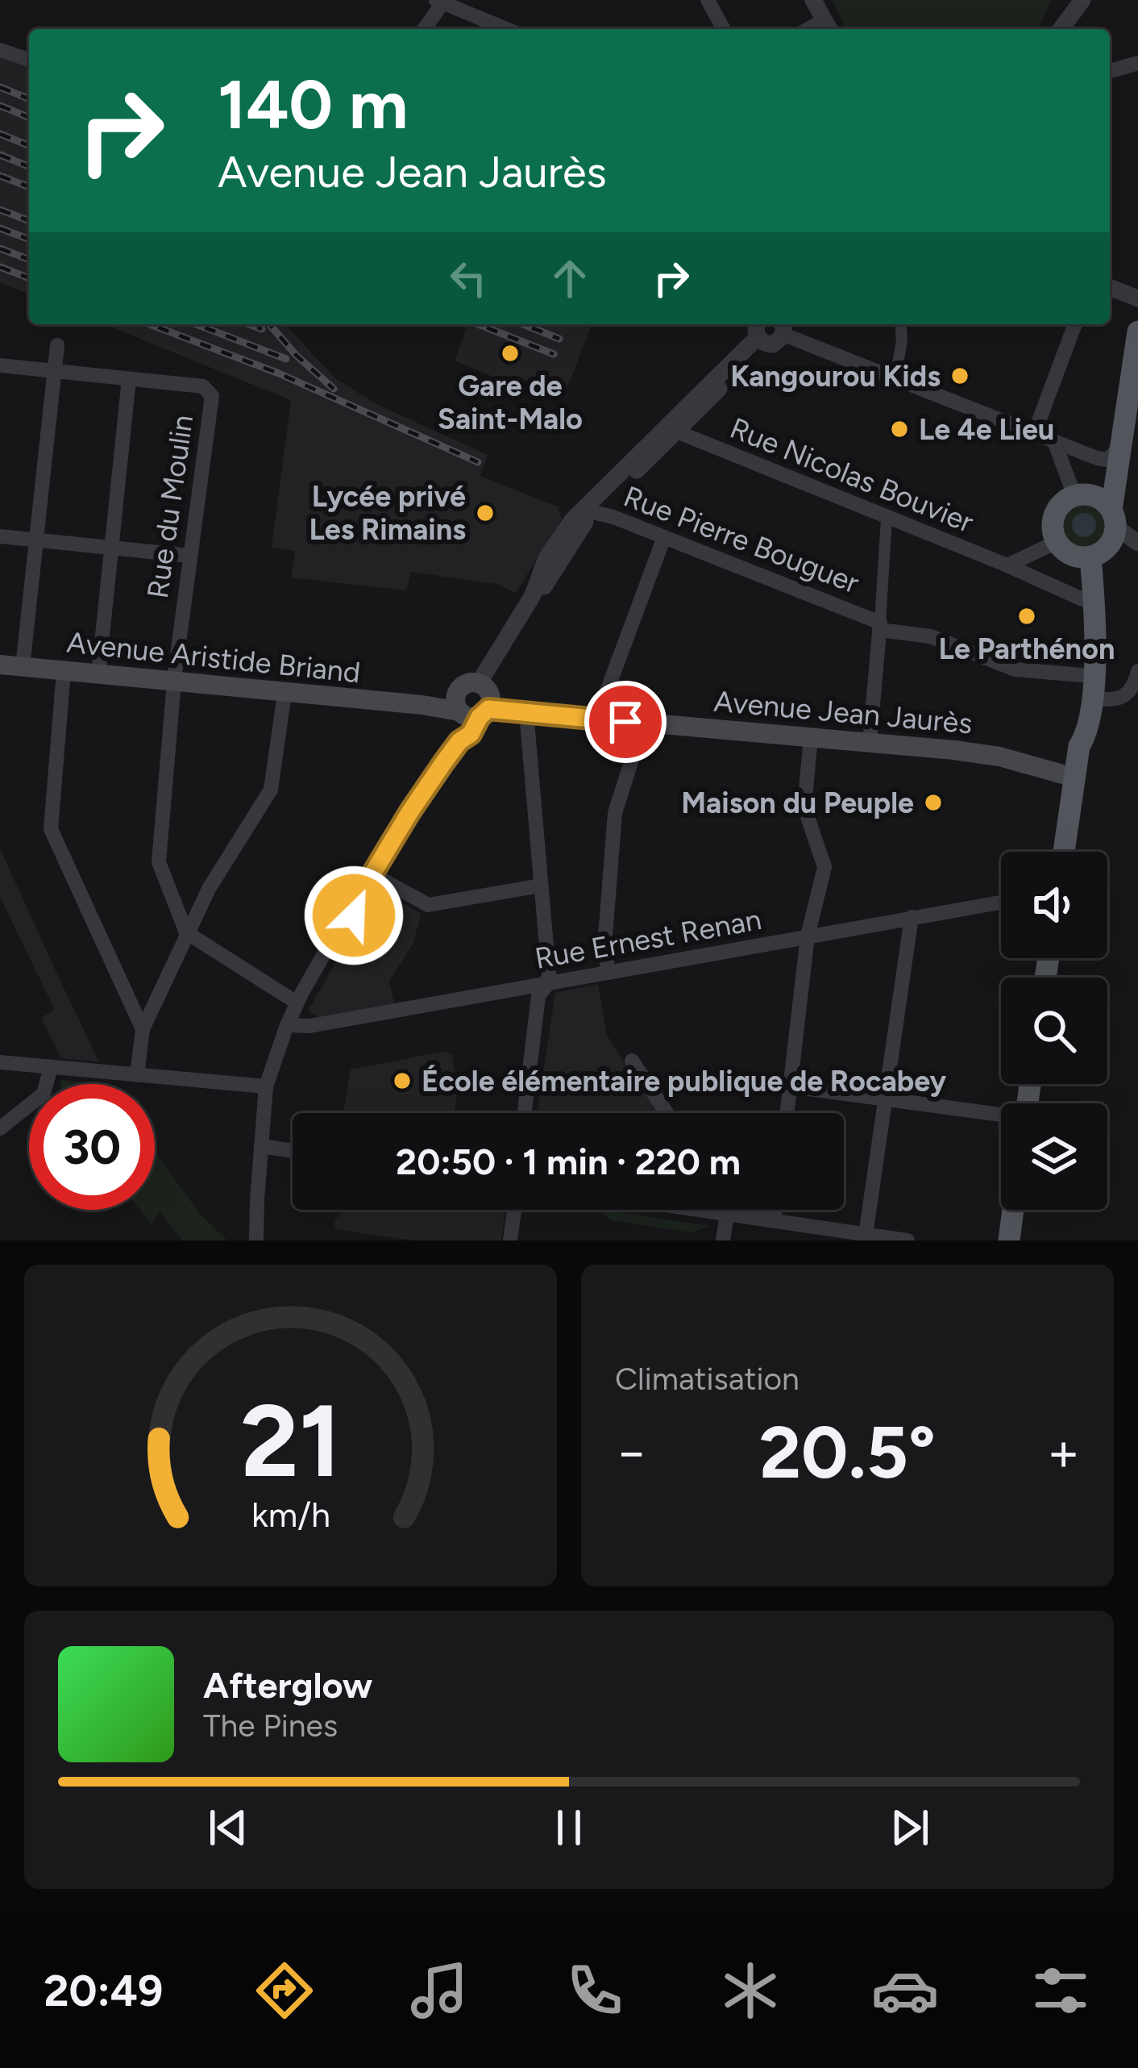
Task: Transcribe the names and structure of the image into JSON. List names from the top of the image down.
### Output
{
  "streets": {
    "main road": ["Avenue Aristide Briand", "Avenue Jean Jaurès"],
    "street": [
      "Rue Nicolas Bouvier",
      "Rue du Moulin",
      "Rue Pierre Bouguer",
      "Rue Ernest Renan"
    ]
  },
  "crossings": [
    ["Rue du Moulin", "Avenue Aristide Briand"],
    ["Avenue Aristide Briand", "Avenue Jean Jaurès"]
  ],
  "places": [
    "Gare de Saint-Malo",
    "Kangourou Kids",
    "Le 4e Lieu",
    "Lycée privé Les Rimains",
    "Le Parthénon",
    "Maison du Peuple",
    "École élémentaire publique de Rocabey"
  ],
  "page": {
    "turn": ["140 m", "Avenue Jean Jaurès"],
    "limit": "30",
    "trip": "20:50 · 1 min · 220 m",
    "tile": "Climatisation",
    "heat": ["−", "20.5°", "+"],
    "song": ["Afterglow", "The Pines"],
    "tabs": "20:49",
    "gauge": ["21", "km/h"]
  }
}
